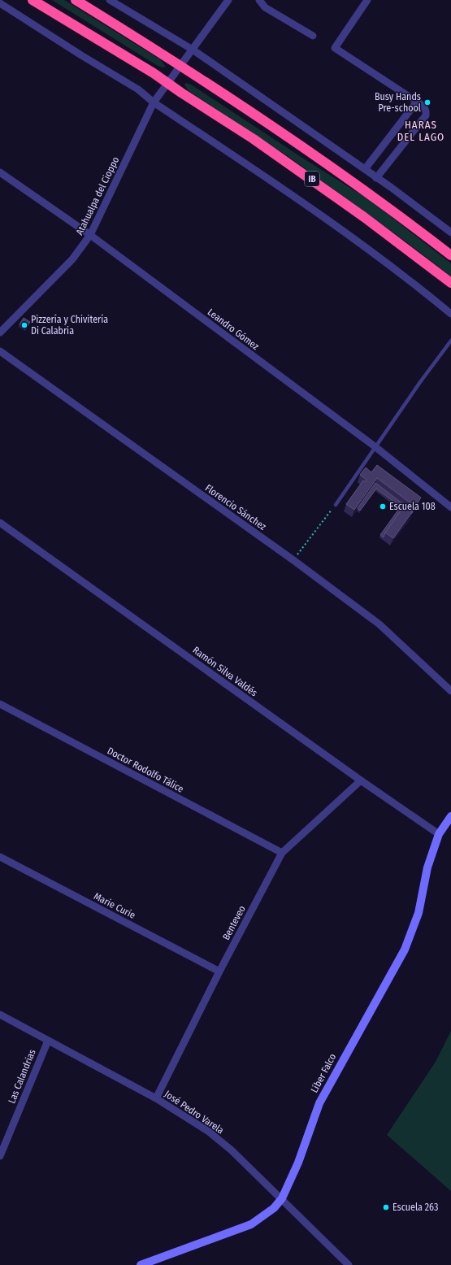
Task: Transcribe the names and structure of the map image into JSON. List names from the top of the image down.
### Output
{
  "streets": {
    "highway": ["IB"],
    "street": [
      "Atahualpa del Cioppo",
      "Leandro Gómez",
      "Florencio Sánchez",
      "Ramón Silva Valdés",
      "Doctor Rodolfo Tálice",
      "Marie Curie",
      "Benteveo",
      "Líber Falco",
      "Las Calandrias",
      "José Pedro Varela"
    ]
  },
  "crossings": [
    ["IB", "Atahualpa del Cioppo"],
    ["Atahualpa del Cioppo", "Leandro Gómez"],
    ["Ramón Silva Valdés", "Benteveo"],
    ["Ramón Silva Valdés", "Líber Falco"],
    ["Doctor Rodolfo Tálice", "Benteveo"],
    ["Marie Curie", "Benteveo"],
    ["Benteveo", "José Pedro Varela"],
    ["Líber Falco", "José Pedro Varela"],
    ["Las Calandrias", "José Pedro Varela"]
  ],
  "districts": ["HARAS DEL LAGO"],
  "places": [
    "Busy Hands Pre-school",
    "Pizzería y Chivitería Di Calabria",
    "Escuela 108",
    "Escuela 263"
  ]
}
